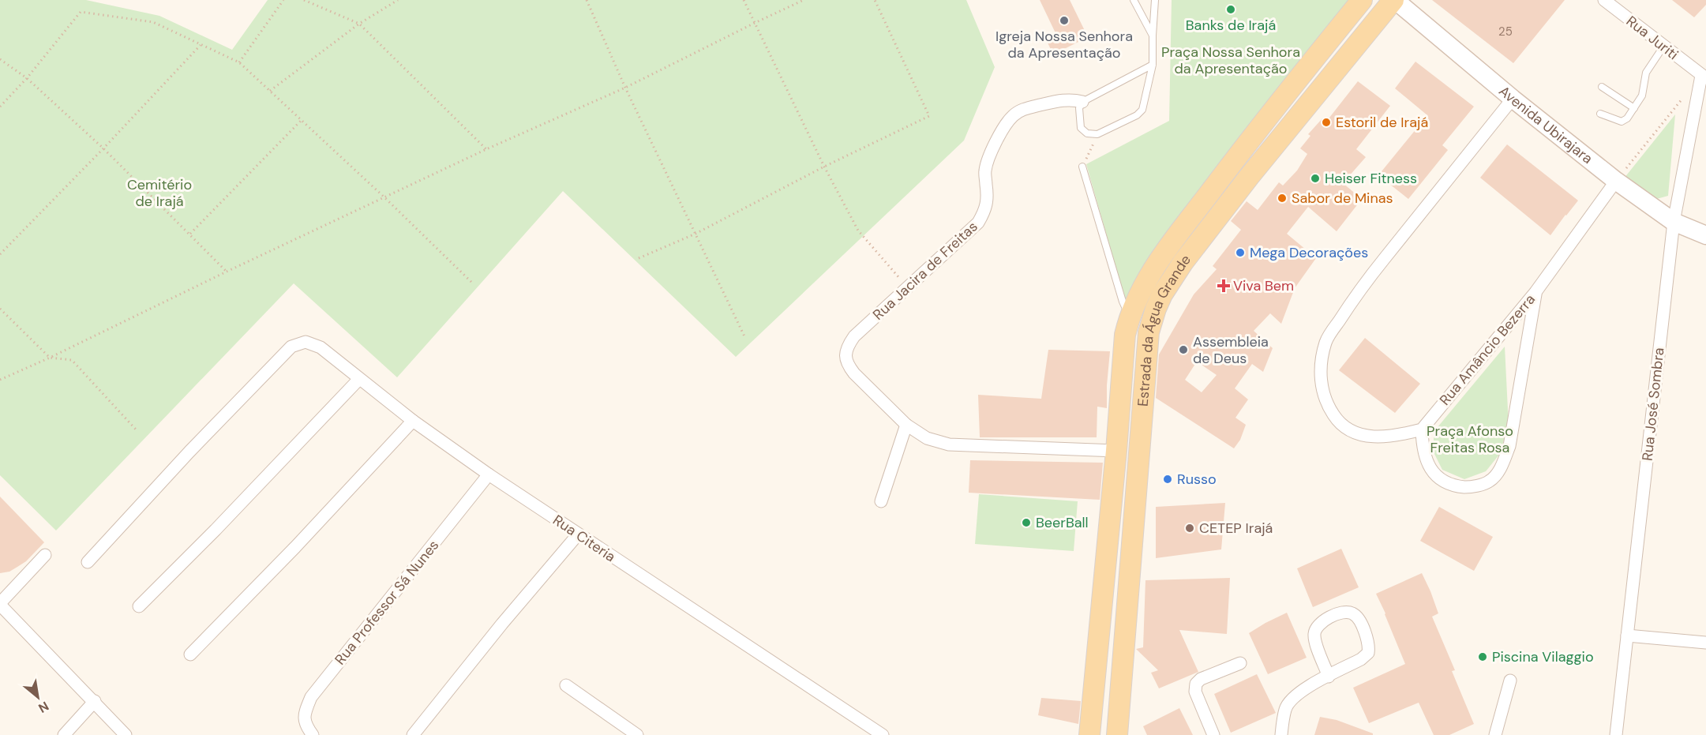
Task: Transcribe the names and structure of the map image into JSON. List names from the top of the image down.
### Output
{
  "streets": {
    "main road": ["Estrada da Água Grande"],
    "street": [
      "Rua Juriti",
      "Avenida Ubirajara",
      "Rua Jacira de Freitas",
      "Rua Amâncio Bezerra",
      "Rua José Sombra",
      "Rua Citeria",
      "Rua Professor Sá Nunes"
    ]
  },
  "crossings": [
    ["Rua Juriti", "Rua José Sombra"],
    ["Avenida Ubirajara", "Estrada da Água Grande"],
    ["Avenida Ubirajara", "Rua Amâncio Bezerra"],
    ["Avenida Ubirajara", "Rua José Sombra"],
    ["Rua Citeria", "Rua Professor Sá Nunes"]
  ],
  "parks": ["Praça Nossa Senhora da Apresentação", "Cemitério de Irajá", "Praça Afonso Freitas Rosa"],
  "places": {
    "other": [
      "Banks de Irajá",
      "Igreja Nossa Senhora da Apresentação",
      "Estoril de Irajá",
      "Heiser Fitness",
      "Sabor de Minas",
      "Mega Decorações",
      "Assembleia de Deus",
      "Russo",
      "BeerBall",
      "CETEP Irajá",
      "Piscina Vilaggio"
    ],
    "health": ["Viva Bem"]
  },
  "house_numbers": ["25"],
  "north": "bottom right"
}
